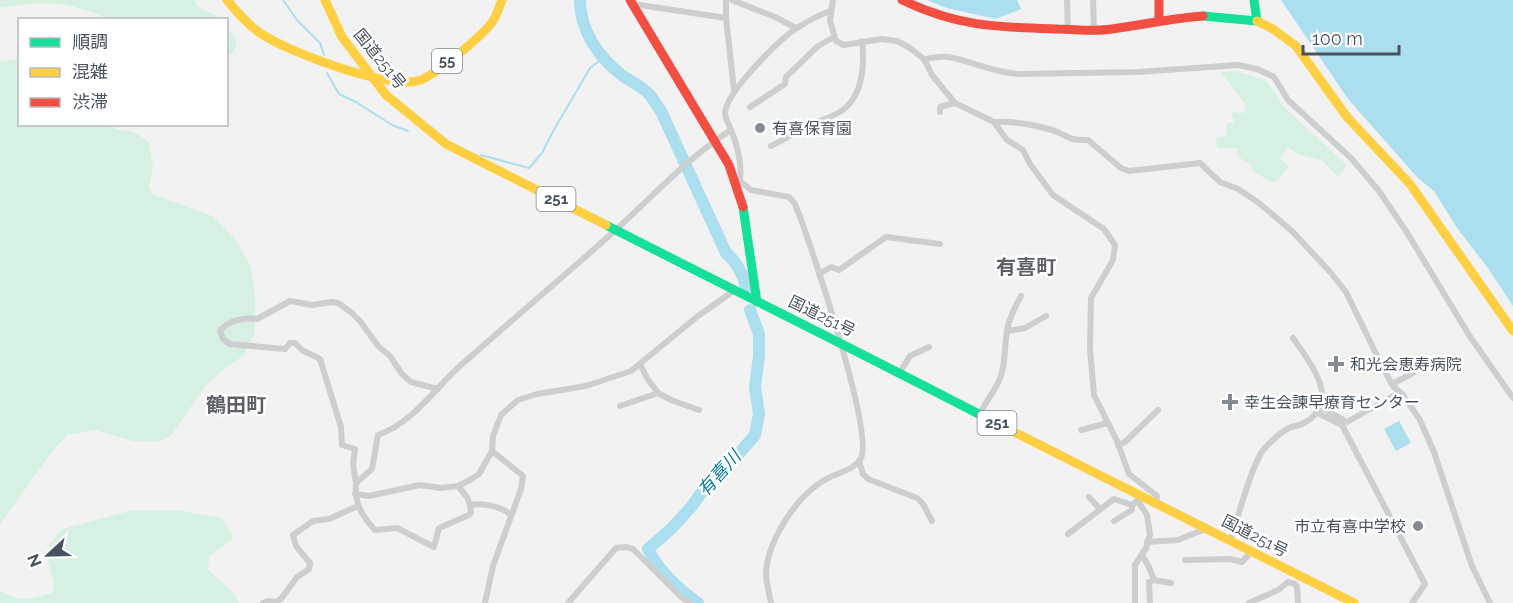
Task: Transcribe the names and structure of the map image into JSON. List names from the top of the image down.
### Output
{
  "streets": {
    "main road": ["国道251号", "55", "251"]
  },
  "crossings": [
    ["国道251号", "55"]
  ],
  "districts": ["有喜町", "鶴田町"],
  "water": ["有喜川"],
  "places": {
    "other": ["有喜保育園", "市立有喜中学校"],
    "health": ["和光会恵寿病院", "幸生会諫早療育センター"]
  },
  "legend": ["順調", "混雑", "渋滞"],
  "scale_bar": "100 m",
  "north": "left"
}
